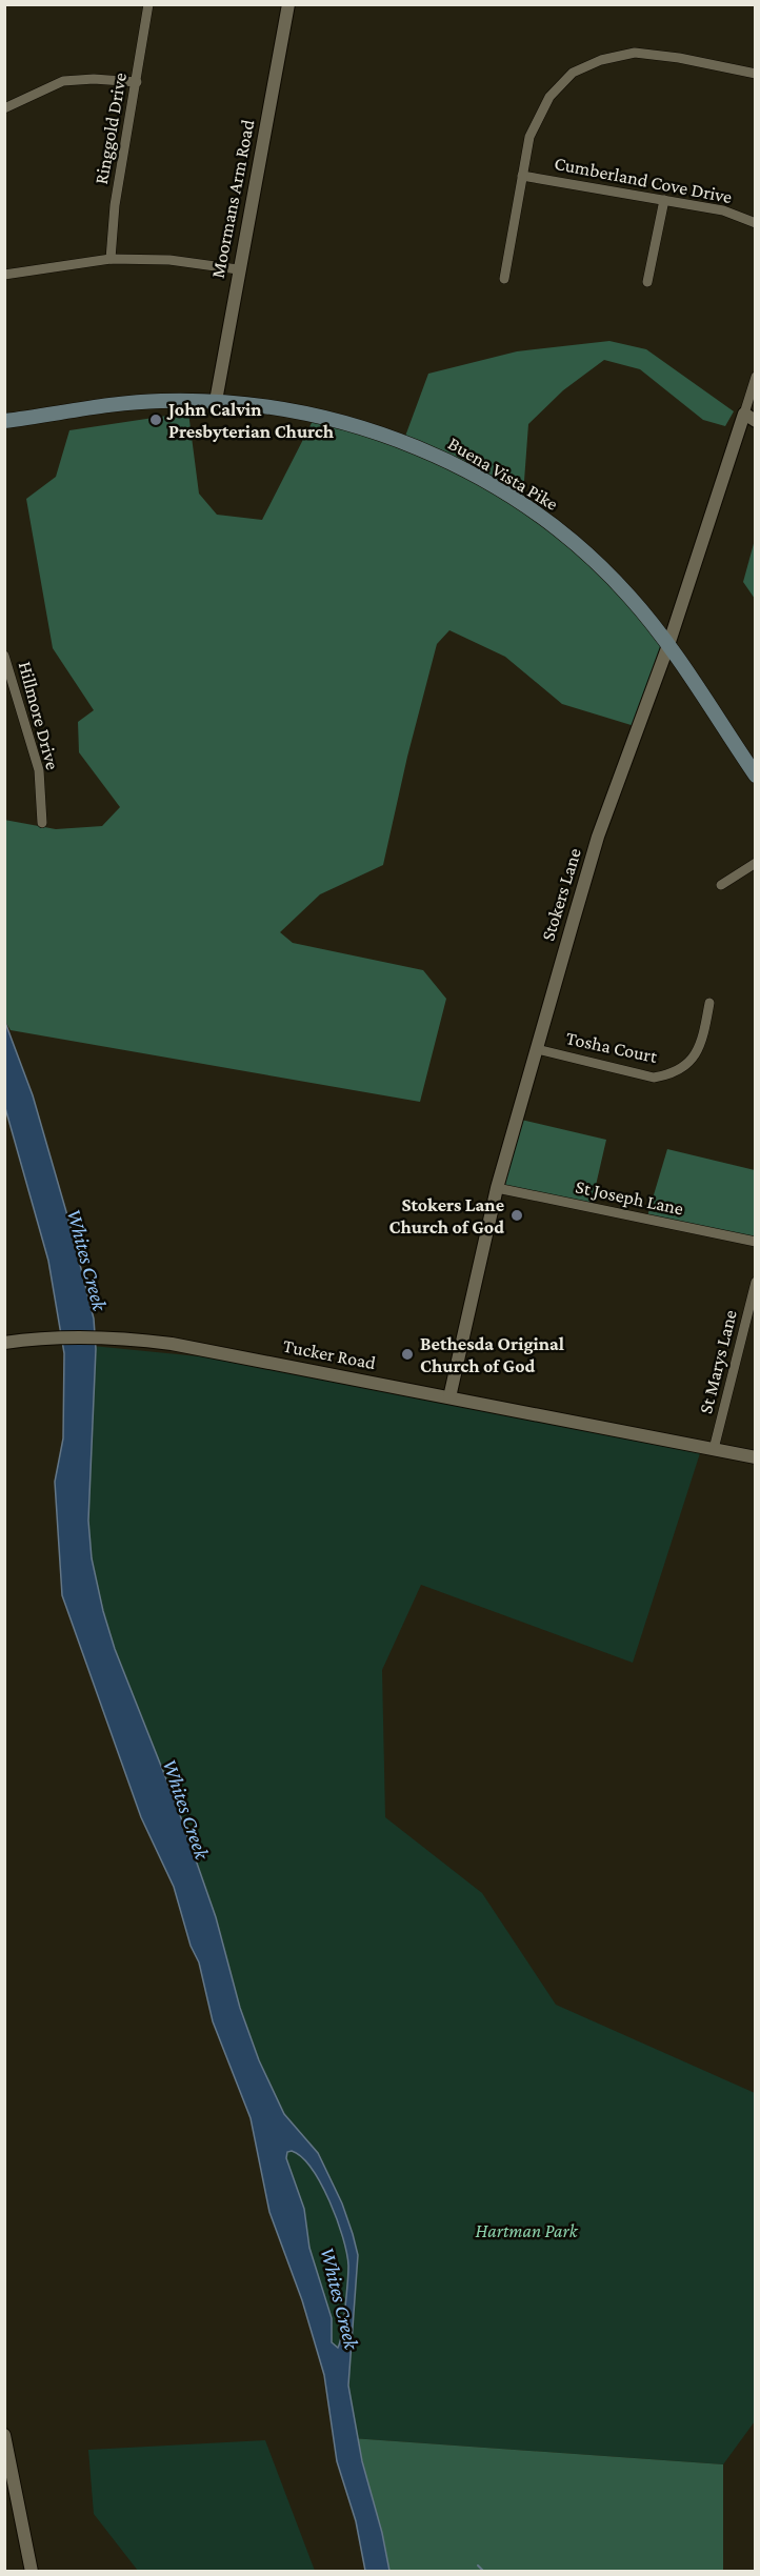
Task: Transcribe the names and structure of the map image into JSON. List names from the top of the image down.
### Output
{
  "streets": {
    "main road": ["Buena Vista Pike"],
    "street": [
      "Ringgold Drive",
      "Cumberland Cove Drive",
      "Moormans Arm Road",
      "Hillmore Drive",
      "Stokers Lane",
      "Tosha Court",
      "St Joseph Lane",
      "Tucker Road",
      "St Marys Lane"
    ]
  },
  "crossings": [
    ["Moormans Arm Road", "Buena Vista Pike"],
    ["Buena Vista Pike", "Stokers Lane"],
    ["Stokers Lane", "Tosha Court"],
    ["Stokers Lane", "St Joseph Lane"],
    ["Stokers Lane", "Tucker Road"],
    ["Tucker Road", "St Marys Lane"]
  ],
  "water": ["Whites Creek"],
  "parks": ["Hartman Park"],
  "places": ["John Calvin Presbyterian Church", "Stokers Lane Church of God", "Bethesda Original Church of God"]
}
